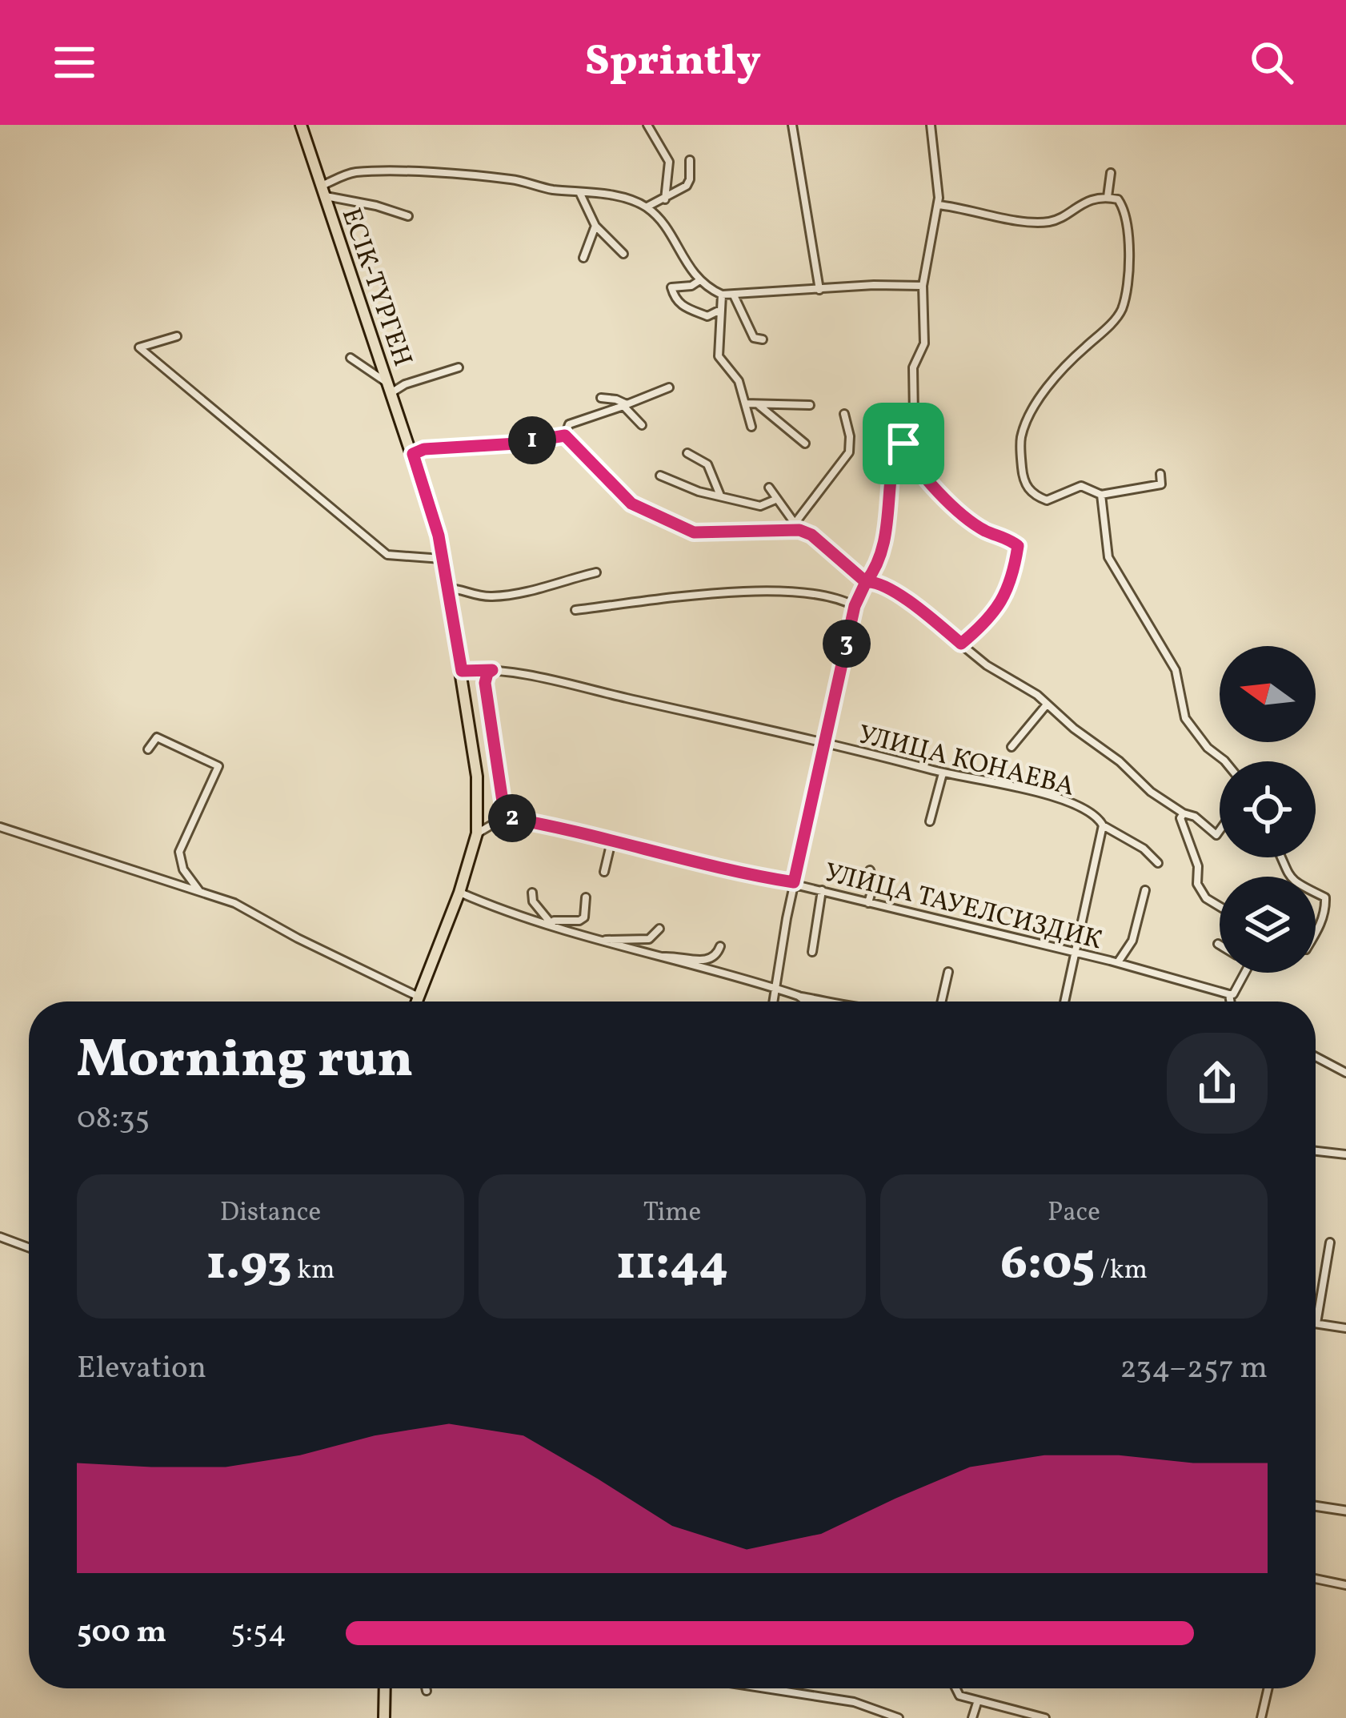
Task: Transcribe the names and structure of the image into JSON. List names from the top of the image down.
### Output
{
  "streets": {
    "main road": ["ЕСІК-ТҮРГЕН"],
    "street": ["УЛИЦА КОНАЕВА", "УЛИЦА ТАУЕЛСИЗДИК"]
  },
  "crossings": [
    ["ЕСІК-ТҮРГЕН", "УЛИЦА КОНАЕВА"]
  ],
  "north": "left",
  "page": {
    "header": "Sprintly",
    "pins": ["1", "3", "2"],
    "heading": ["Morning run", "08:35"],
    "stats": [
      ["Distance", "1.93 km"],
      ["Time", "11:44"],
      ["Pace", "6:05 /km"]
    ],
    "chart": ["Elevation", "234–257 m"],
    "list": [
      {
        "name": "500 m",
        "note": "5:54"
      }
    ]
  }
}
